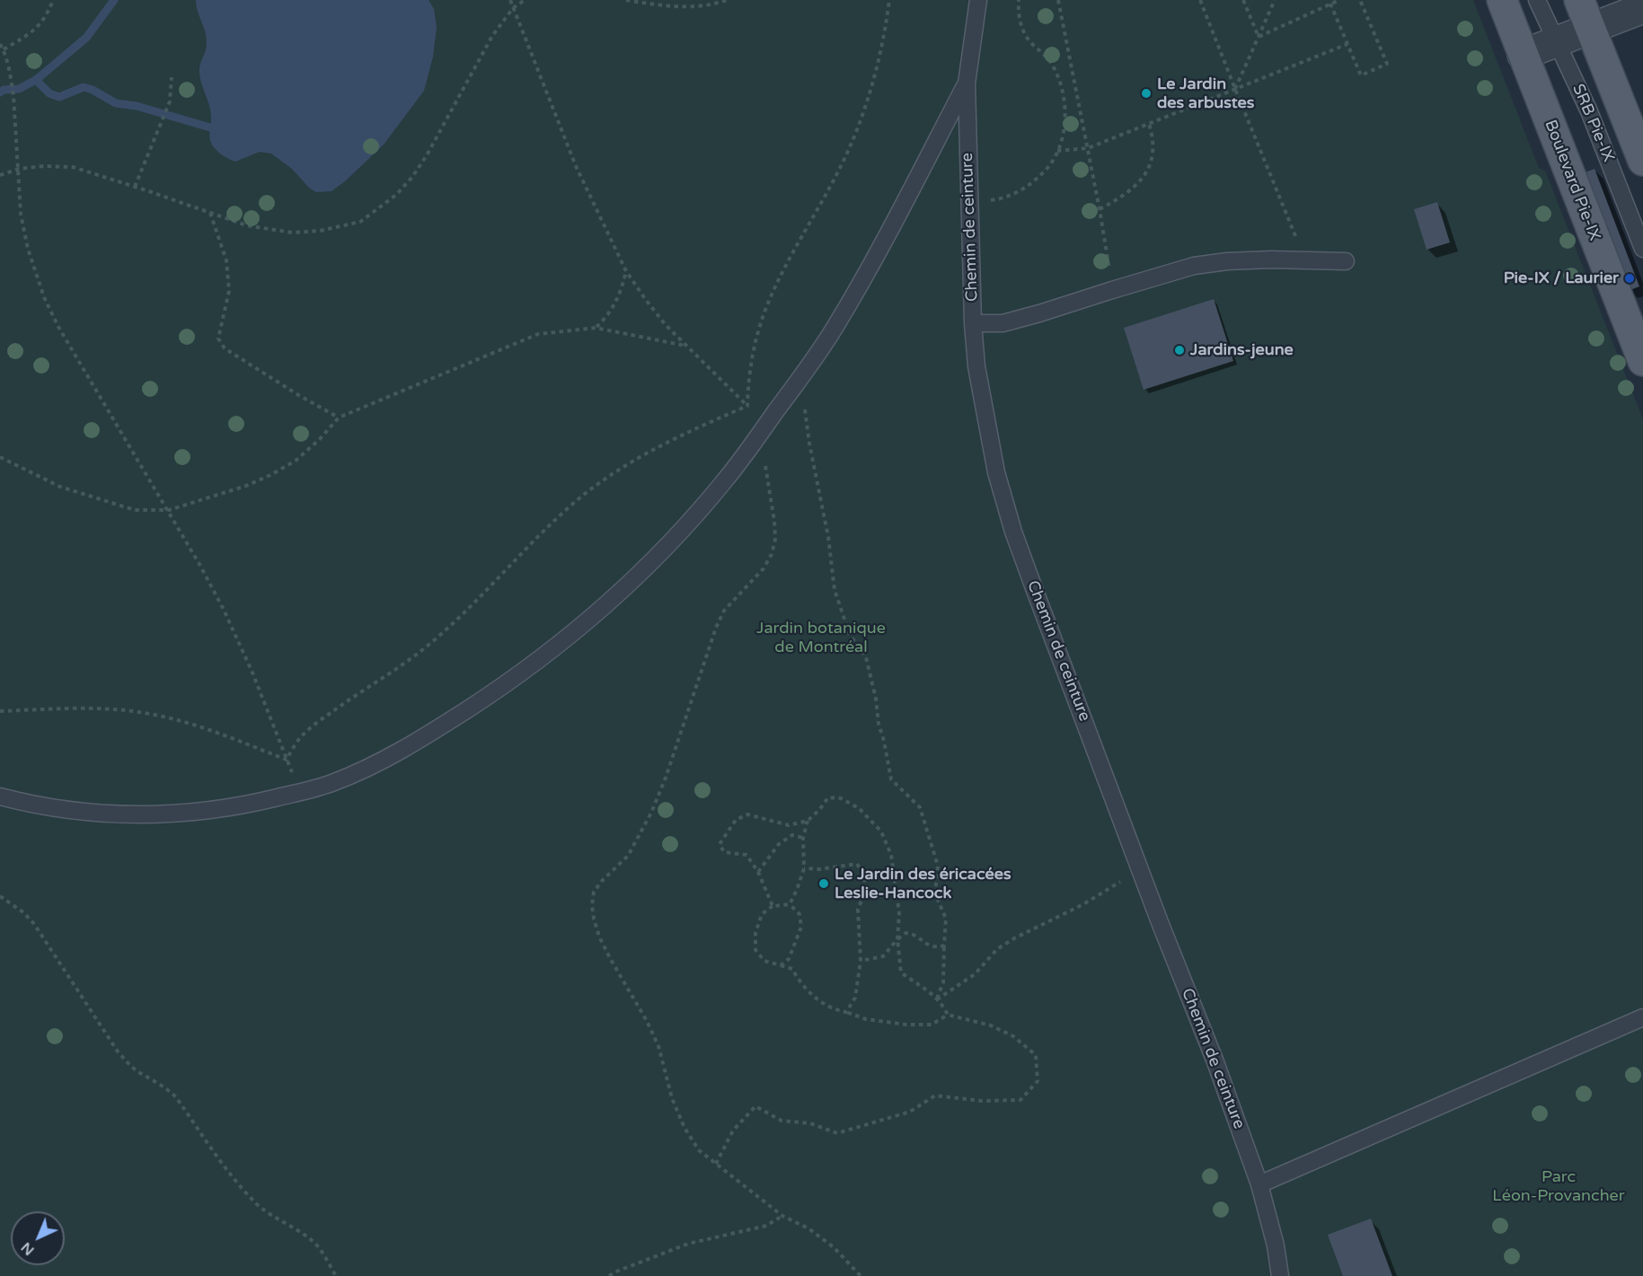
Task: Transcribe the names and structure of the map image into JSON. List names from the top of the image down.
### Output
{
  "streets": {
    "main road": ["Boulevard Pie-IX"],
    "lane": ["SRB Pie-IX", "Chemin de ceinture"]
  },
  "parks": ["Jardin botanique de Montréal", "Parc Léon-Provancher"],
  "places": [
    "Le Jardin des arbustes",
    "Pie-IX / Laurier",
    "Jardins-jeune",
    "Le Jardin des éricacées Leslie-Hancock"
  ],
  "north": "bottom left"
}
